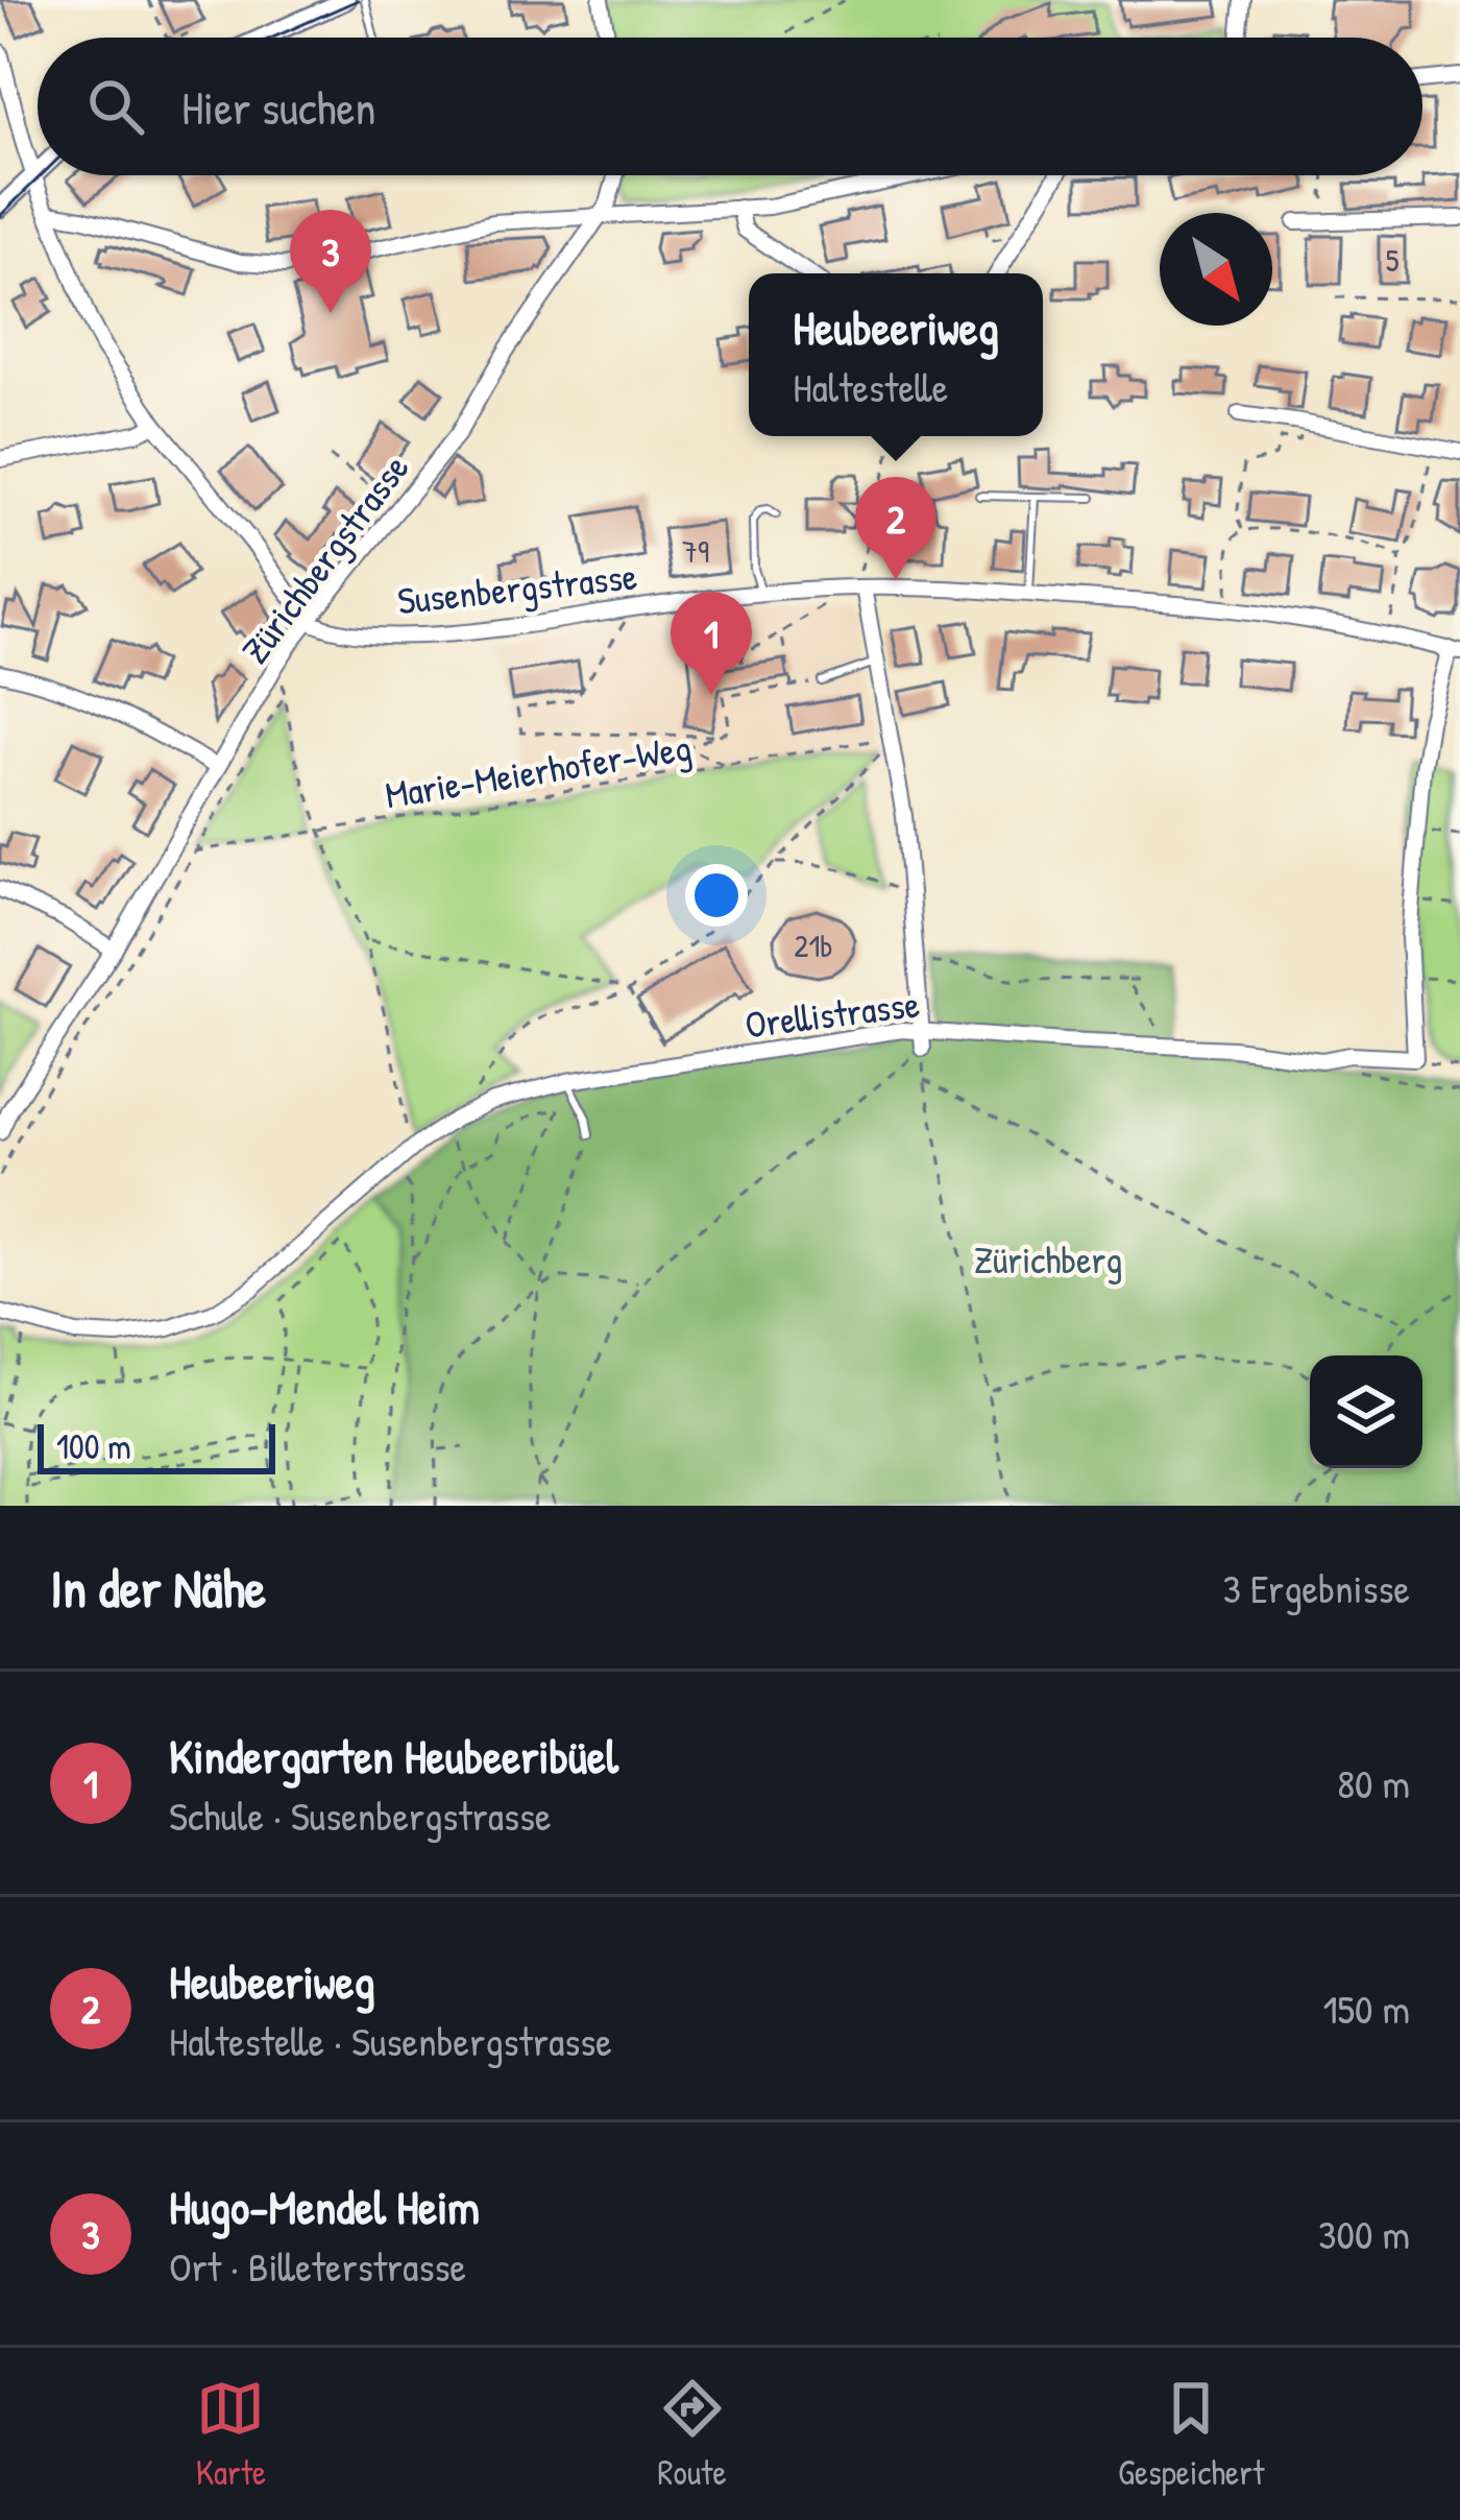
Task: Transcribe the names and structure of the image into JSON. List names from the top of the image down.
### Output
{
  "streets": {
    "street": ["Zürichbergstrasse", "Susenbergstrasse", "Orellistrasse"],
    "path": ["Marie-Meierhofer-Weg"]
  },
  "crossings": [
    ["Zürichbergstrasse", "Susenbergstrasse"]
  ],
  "parks": ["Zürichberg"],
  "house_numbers": ["5", "79", "21b"],
  "scale_bar": "100 m",
  "north": "bottom right",
  "page": {
    "search": "Hier suchen",
    "pins": ["3", "2", "1"],
    "popup": ["Heubeeriweg", "Haltestelle"],
    "scale": "100 m",
    "heading": ["In der Nähe", "3 Ergebnisse"],
    "list": [
      {
        "mark": "1",
        "name": "Kindergarten Heubeeribüel",
        "note": "Schule · Susenbergstrasse",
        "value": "80 m"
      },
      {
        "mark": "2",
        "name": "Heubeeriweg",
        "note": "Haltestelle · Susenbergstrasse",
        "value": "150 m"
      },
      {
        "mark": "3",
        "name": "Hugo-Mendel Heim",
        "note": "Ort · Billeterstrasse",
        "value": "300 m"
      }
    ],
    "nav": ["Karte", "Route", "Gespeichert"]
  }
}
